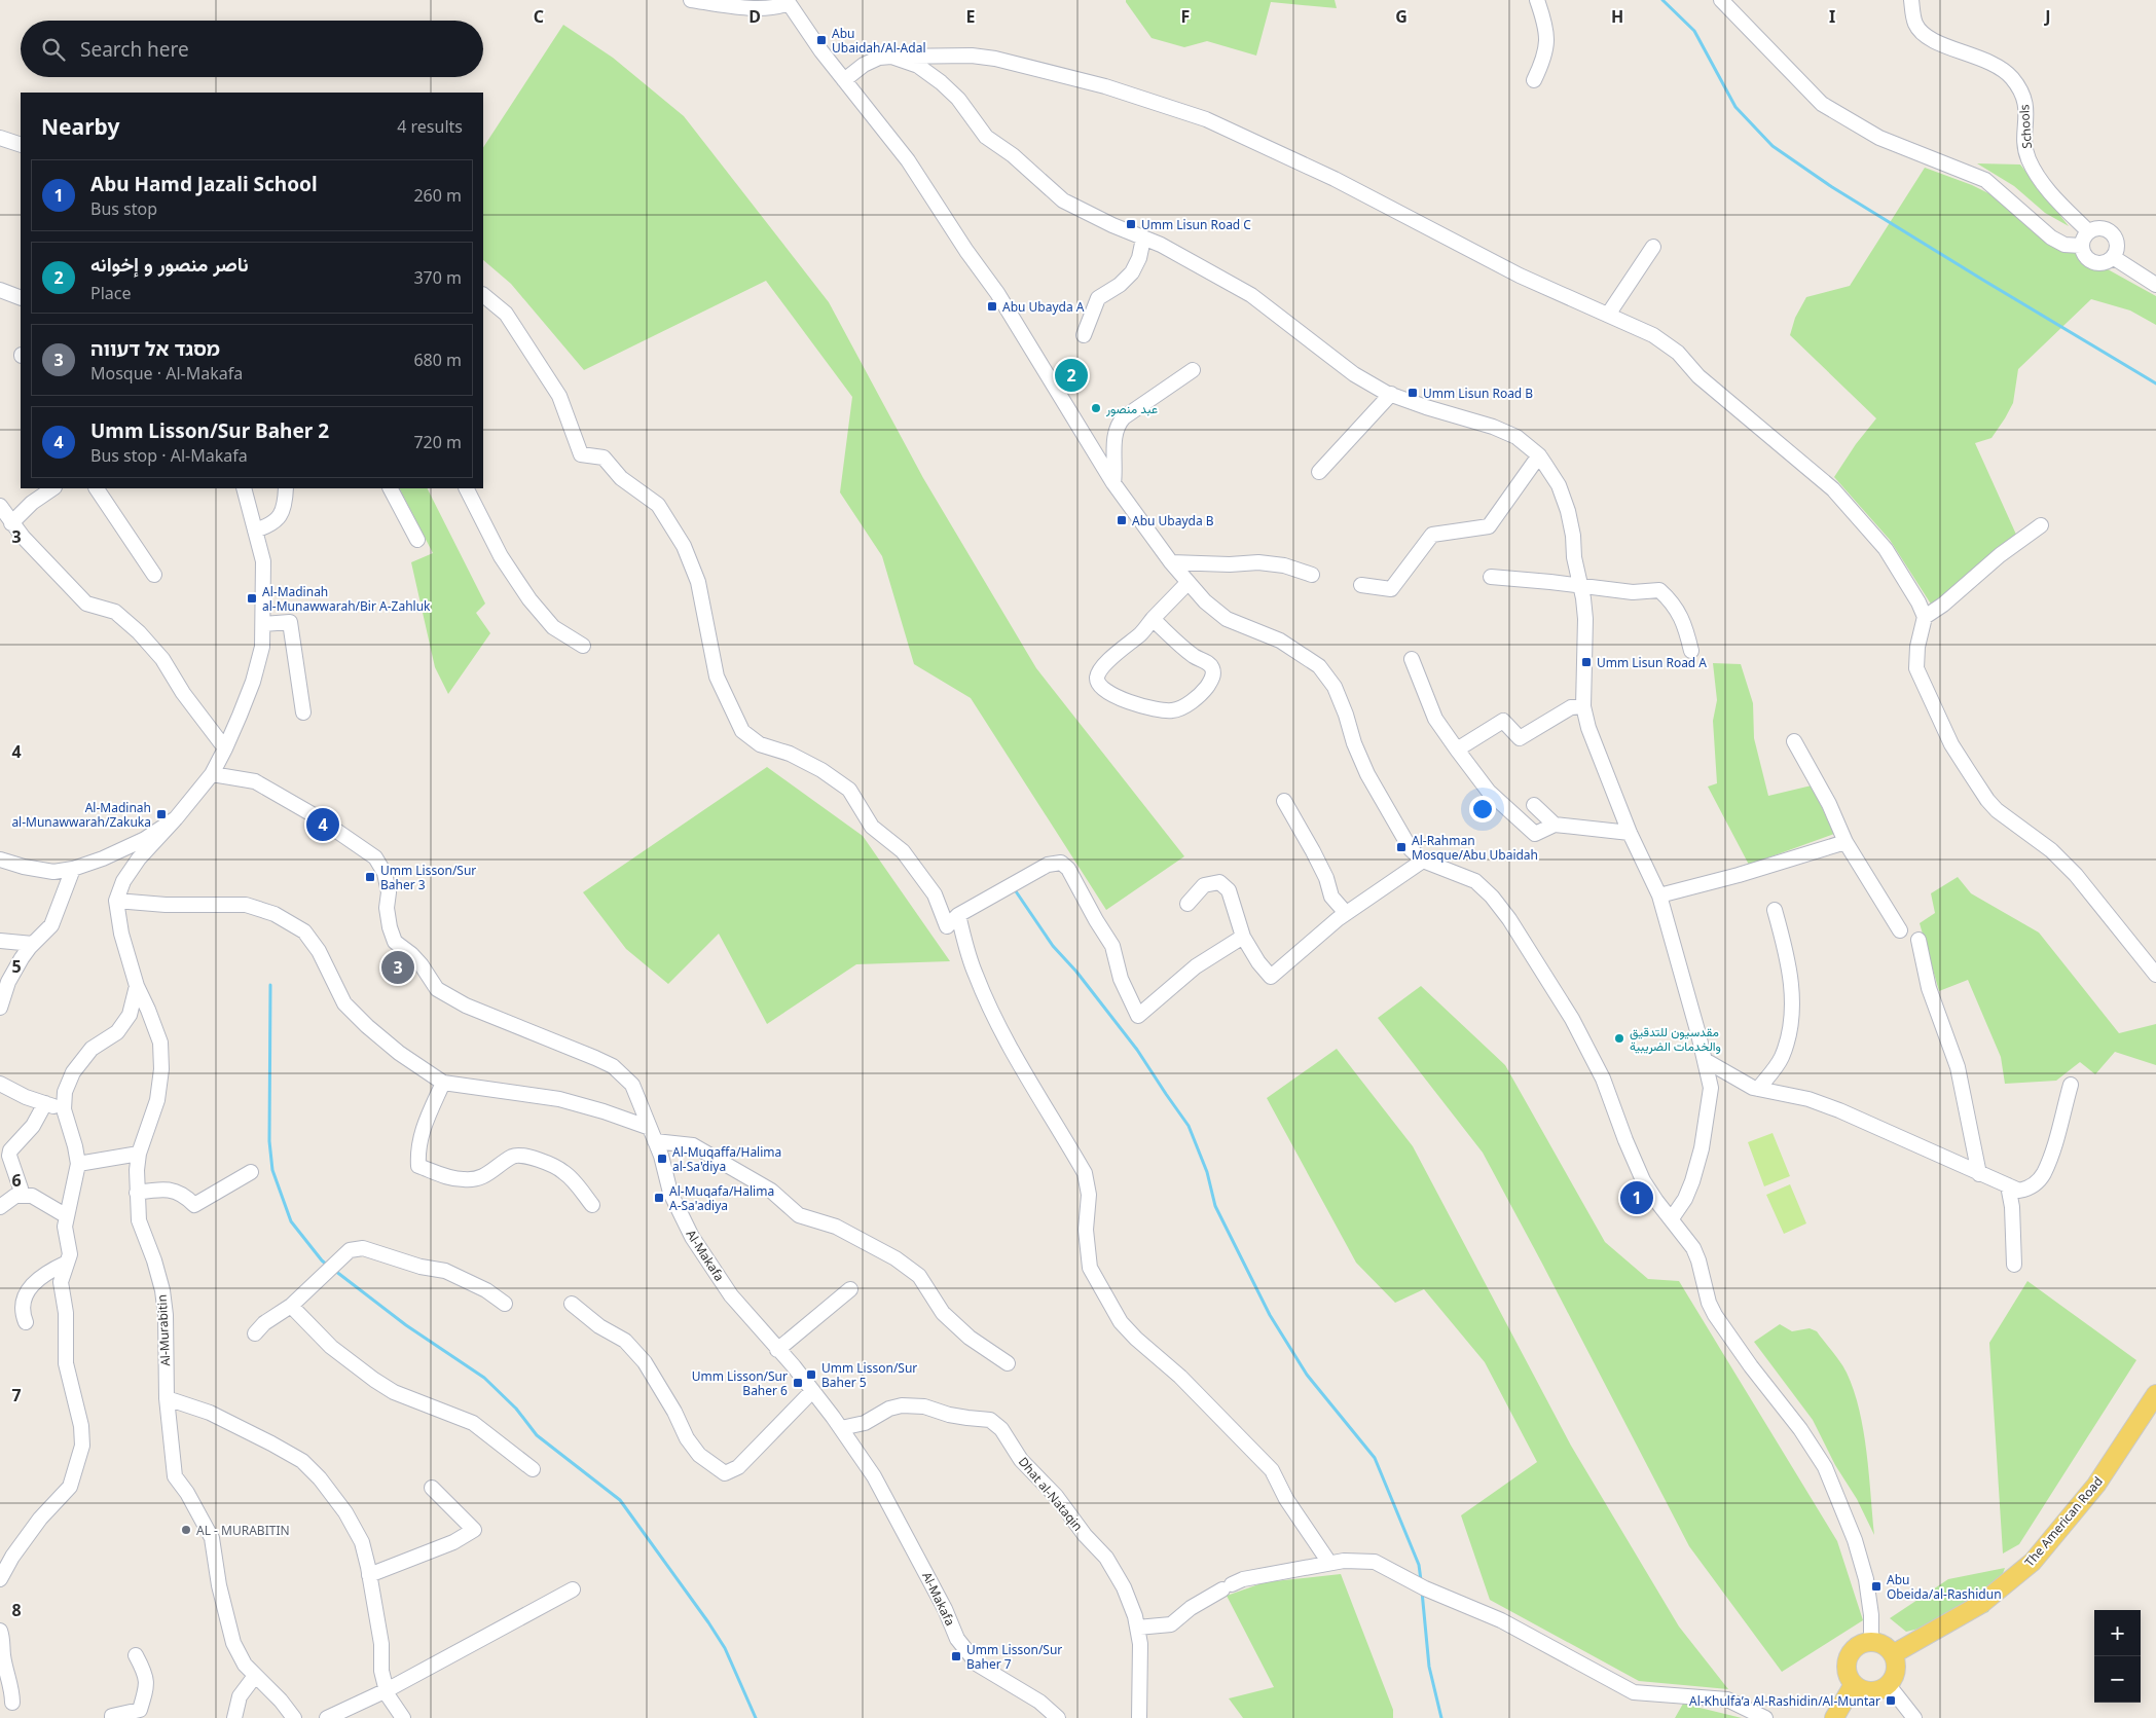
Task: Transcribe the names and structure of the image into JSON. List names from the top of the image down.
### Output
{
  "streets": {
    "main road": ["The American Road"],
    "street": [
      "Schools",
      "Al-Makafa",
      "Al-Murabitin",
      "Dhat al-Nataqin"
    ]
  },
  "crossings": [
    ["Al-Makafa", "Dhat al-Nataqin"]
  ],
  "places": {
    "transit": [
      "Abu Ubaidah/Al-Adal",
      "Umm Lisun Road C",
      "Abu Ubayda A",
      "Umm Lisun Road B",
      "Abu Ubayda B",
      "Al-Madinah al-Munawwarah/Bir A-Zahluk",
      "Umm Lisun Road A",
      "Al-Madinah al-Munawwarah/Zakuka",
      "Al-Rahman Mosque/Abu Ubaidah",
      "Umm Lisson/Sur Baher 3",
      "Al-Muqaffa/Halima al-Sa'diya",
      "Al-Muqafa/Halima A-Sa'adiya",
      "Umm Lisson/Sur Baher 5",
      "Umm Lisson/Sur Baher 6",
      "Abu Obeida/al-Rashidun",
      "Umm Lisson/Sur Baher 7",
      "Al-Khulfa’a Al-Rashidin/Al-Muntar"
    ],
    "other": ["عبد منصور", "مقدسيون للتدقيق والخدمات الضريبية", "AL - MURABITIN"]
  },
  "page": {
    "search": "Search here",
    "heading": ["Nearby", "4 results"],
    "list": [
      {
        "mark": "1",
        "name": "Abu Hamd Jazali School",
        "note": "Bus stop",
        "value": "260 m"
      },
      {
        "mark": "2",
        "name": "ناصر منصور و إخوانه",
        "note": "Place",
        "value": "370 m"
      },
      {
        "mark": "3",
        "name": "מסגד אל דעווה",
        "note": "Mosque · Al-Makafa",
        "value": "680 m"
      },
      {
        "mark": "4",
        "name": "Umm Lisson/Sur Baher 2",
        "note": "Bus stop · Al-Makafa",
        "value": "720 m"
      }
    ],
    "pins": [
      "2",
      "4",
      "3",
      "1"
    ],
    "map_buttons": ["+", "−"]
  },
  "grid": {
    "columns": [
      "C",
      "D",
      "E",
      "F",
      "G",
      "H",
      "I",
      "J"
    ],
    "rows": [
      "3",
      "4",
      "5",
      "6",
      "7",
      "8"
    ]
  }
}
